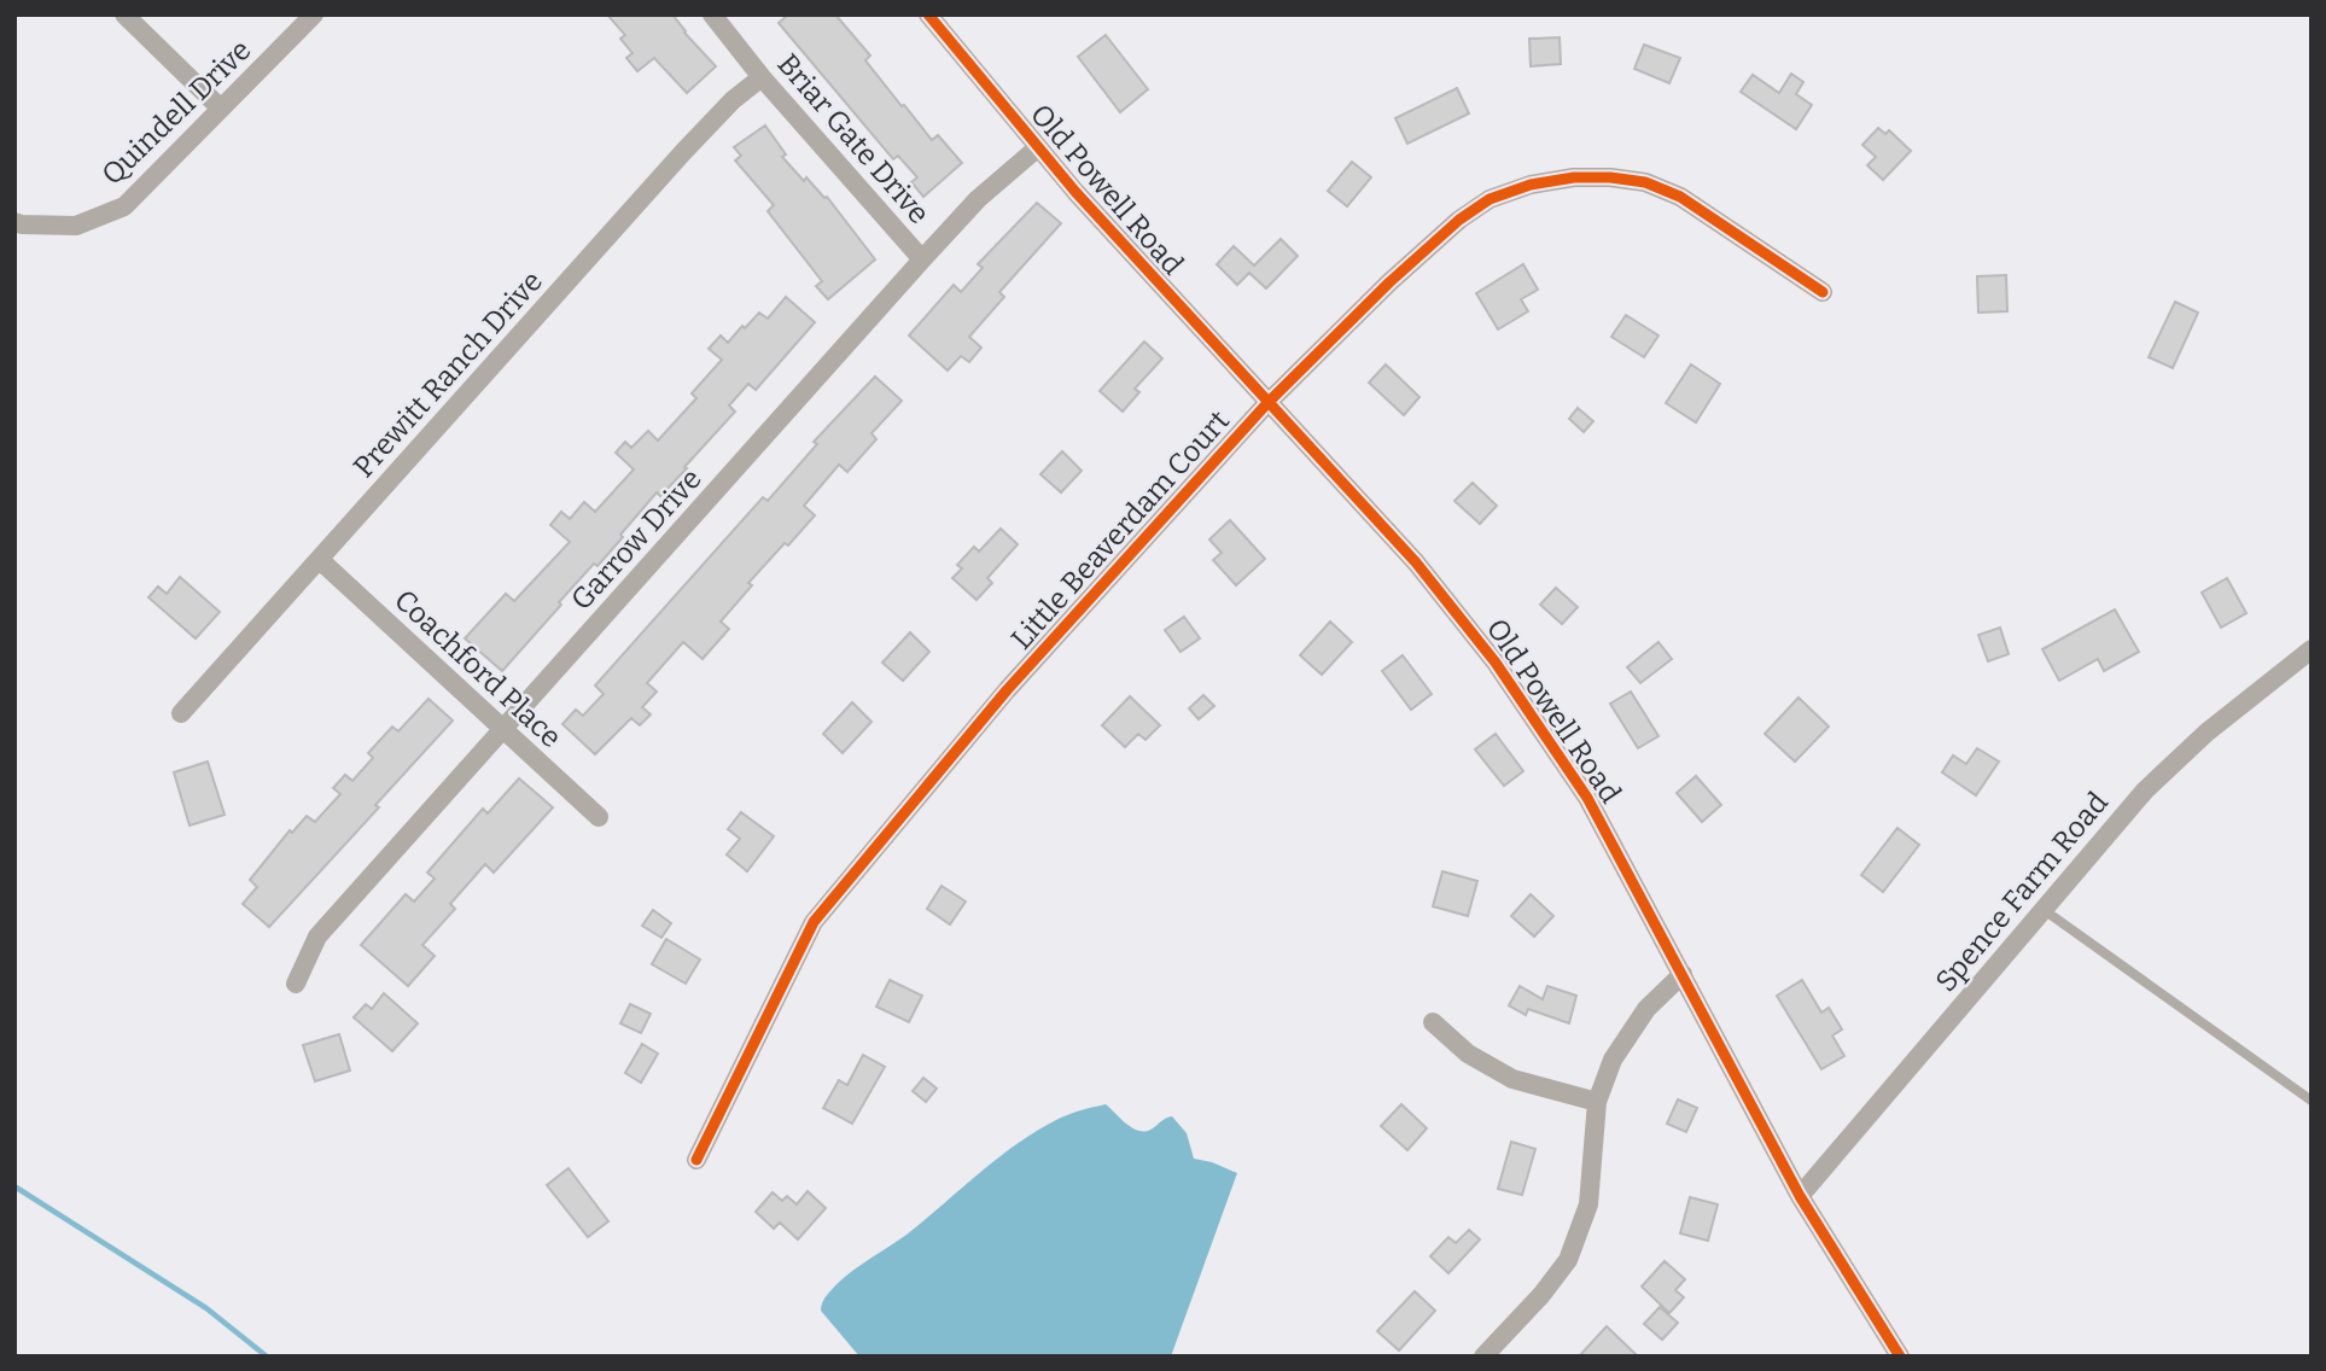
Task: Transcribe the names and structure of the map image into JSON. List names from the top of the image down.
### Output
{
  "streets": {
    "street": [
      "Quindell Drive",
      "Briar Gate Drive",
      "Old Powell Road",
      "Prewitt Ranch Drive",
      "Little Beaverdam Court",
      "Garrow Drive",
      "Coachford Place",
      "Spence Farm Road"
    ]
  },
  "crossings": [
    ["Briar Gate Drive", "Prewitt Ranch Drive"],
    ["Briar Gate Drive", "Garrow Drive"],
    ["Old Powell Road", "Little Beaverdam Court"],
    ["Old Powell Road", "Garrow Drive"],
    ["Old Powell Road", "Spence Farm Road"],
    ["Prewitt Ranch Drive", "Coachford Place"],
    ["Garrow Drive", "Coachford Place"]
  ]
}
